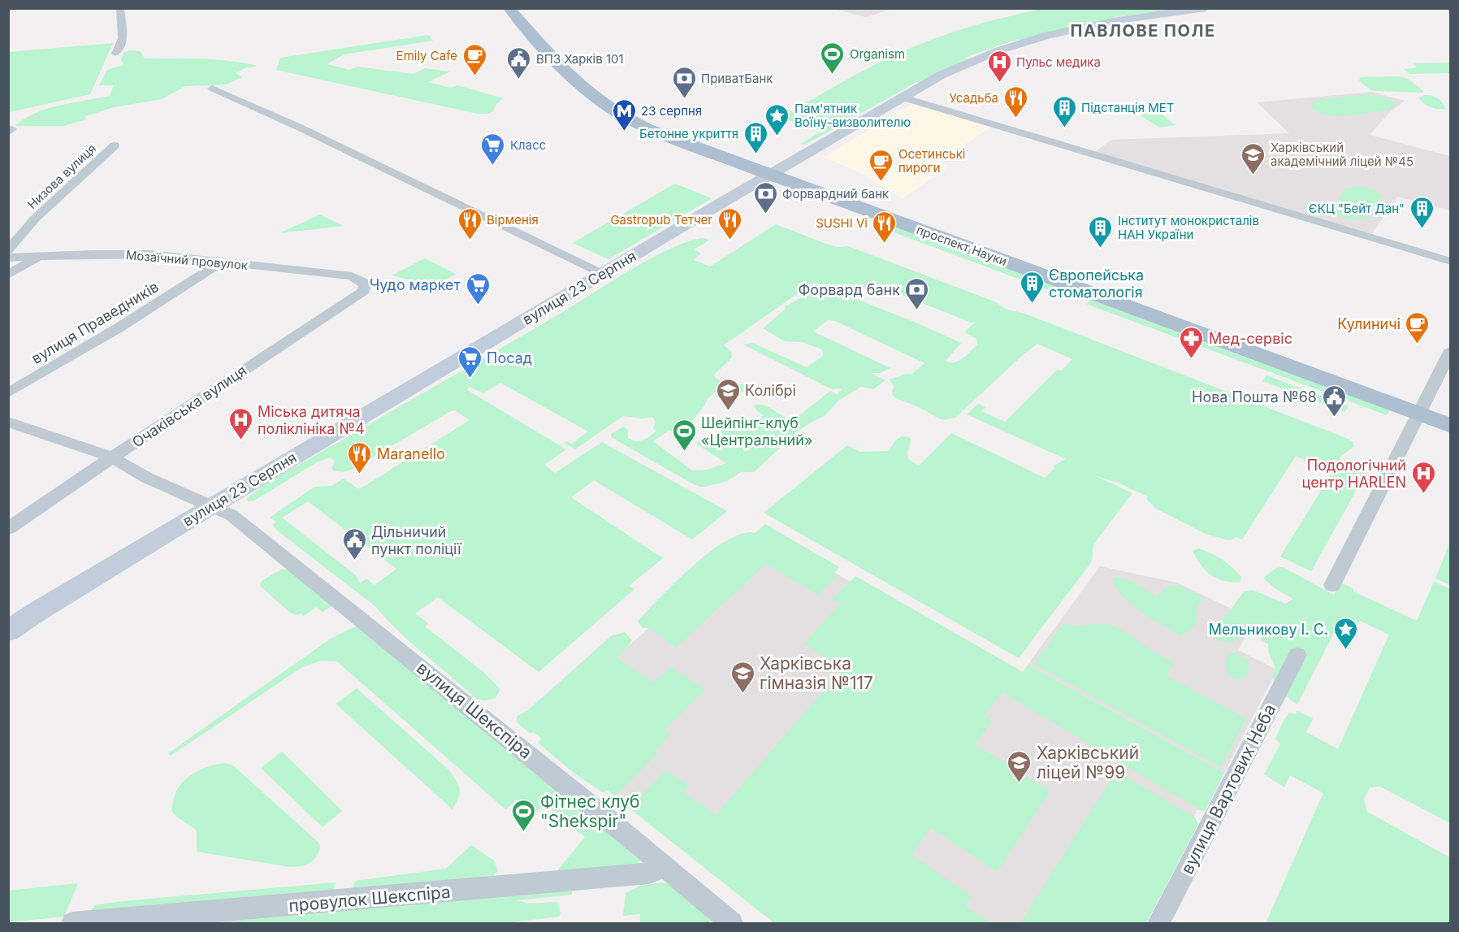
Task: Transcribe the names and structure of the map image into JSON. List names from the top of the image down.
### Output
{
  "streets": {
    "main road": ["проспект Науки"],
    "street": [
      "Низова вулиця",
      "Мозаїчний провулок",
      "вулиця 23 Серпня",
      "вулиця Праведників",
      "Очаківська вулиця",
      "вулиця Шекспіра",
      "вулиця Вартових Неба",
      "провулок Шекспіра"
    ]
  },
  "crossings": [
    ["проспект Науки", "вулиця 23 Серпня"],
    ["Мозаїчний провулок", "вулиця Праведників"],
    ["Мозаїчний провулок", "Очаківська вулиця"],
    ["вулиця 23 Серпня", "вулиця Шекспіра"],
    ["Очаківська вулиця", "вулиця Шекспіра"],
    ["вулиця Шекспіра", "провулок Шекспіра"]
  ],
  "districts": ["ПАВЛОВЕ ПОЛЕ"],
  "places": {
    "sports": ["Organism", "Шейпінг-клуб «Центральний»", "Фітнес клуб \"Shekspir\""],
    "cafe": ["Emily Cafe", "Осетинські пироги", "Кулиничі"],
    "public building": ["ВПЗ Харків 101", "Нова Пошта №68", "Дільничий пункт поліції"],
    "hospital": ["Пульс медика", "Міська дитяча поліклініка №4", "Подологічний центр HARLEN"],
    "bank": ["ПриватБанк", "Форвардний банк", "Форвард банк"],
    "restaurant": [
      "Усадьба",
      "Вірменія",
      "Gastropub Teтчеr",
      "SUSHI Vi",
      "Maranello"
    ],
    "building": [
      "Підстанція МЕТ",
      "Бетонне укриття",
      "ЄКЦ \"Бейт Дан\"",
      "Інститут монокристалів НАН України",
      "Європейська стоматологія"
    ],
    "metro station": ["23 серпня"],
    "place": ["Пам'ятник Воїну-визволителю", "Мельникову І. С."],
    "supermarket": ["Класс", "Чудо маркет", "Посад"],
    "school or university": [
      "Харківський академічний ліцей №45",
      "Колібрі",
      "Харківська гімназія №117",
      "Харківський ліцей №99"
    ],
    "pharmacy": ["Мед-сервіс"]
  }
}
